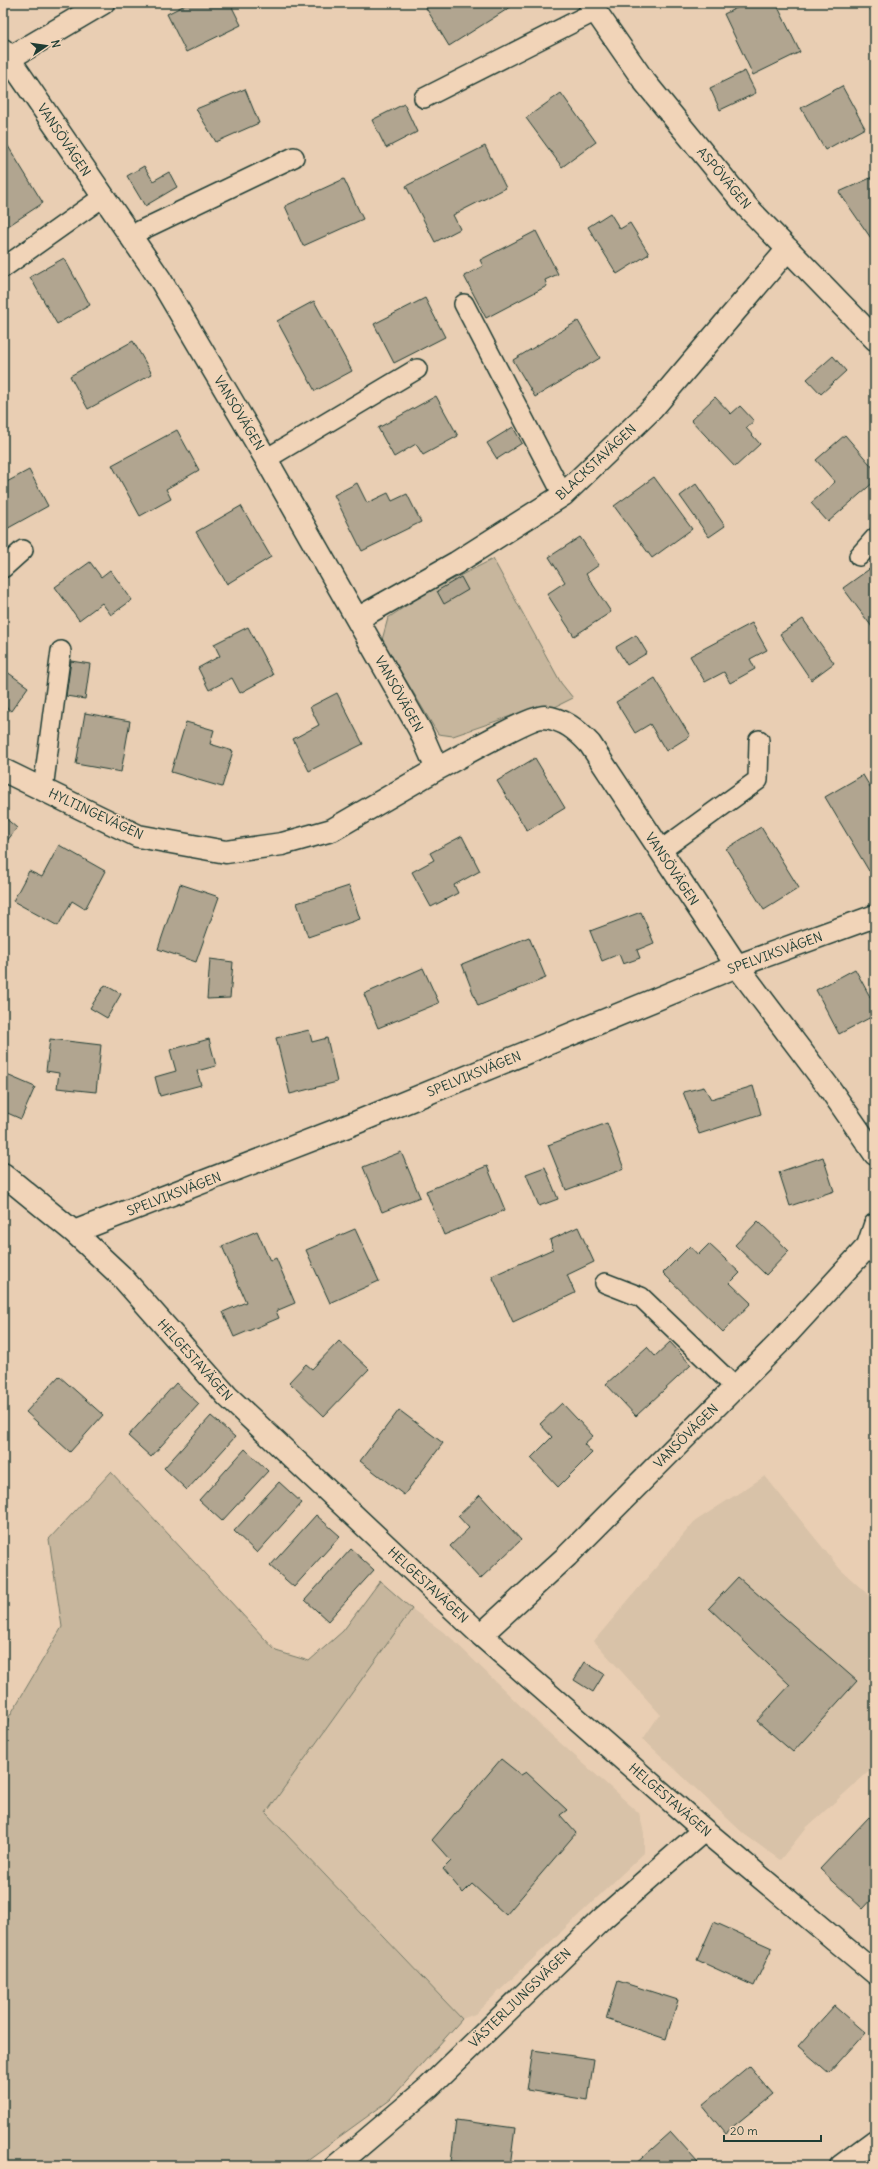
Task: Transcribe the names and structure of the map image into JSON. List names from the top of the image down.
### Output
{
  "streets": {
    "street": [
      "VANSÖVÄGEN",
      "ASPÖVÄGEN",
      "BLACKSTAVÄGEN",
      "HYLTINGEVÄGEN",
      "SPELVIKSVÄGEN",
      "HELGESTAVÄGEN",
      "VÄSTERLJUNGSVÄGEN"
    ]
  },
  "crossings": [
    ["VANSÖVÄGEN", "BLACKSTAVÄGEN"],
    ["VANSÖVÄGEN", "HYLTINGEVÄGEN"],
    ["VANSÖVÄGEN", "SPELVIKSVÄGEN"],
    ["VANSÖVÄGEN", "HELGESTAVÄGEN"],
    ["ASPÖVÄGEN", "BLACKSTAVÄGEN"],
    ["SPELVIKSVÄGEN", "HELGESTAVÄGEN"],
    ["HELGESTAVÄGEN", "VÄSTERLJUNGSVÄGEN"]
  ],
  "scale_bar": "20 m",
  "north": "right"
}
